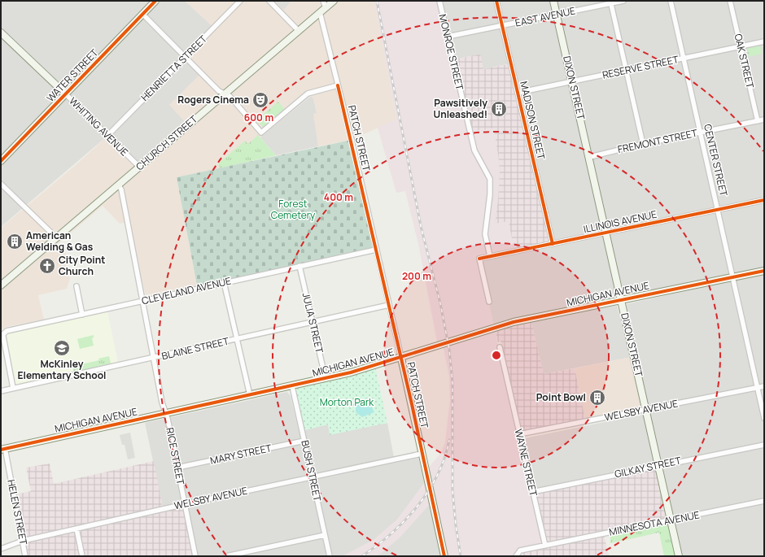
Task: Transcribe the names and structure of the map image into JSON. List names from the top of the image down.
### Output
{
  "streets": {
    "street": [
      "EAST AVENUE",
      "MONROE STREET",
      "OAK STREET",
      "RESERVE STREET",
      "HENRIETTA STREET",
      "WATER STREET",
      "DIXON STREET",
      "MADISON STREET",
      "WHITING AVENUE",
      "PATCH STREET",
      "FREMONT STREET",
      "CHURCH STREET",
      "CENTER STREET",
      "ILLINOIS AVENUE",
      "CLEVELAND AVENUE",
      "MICHIGAN AVENUE",
      "JULIA STREET",
      "BLAINE STREET",
      "WELSBY AVENUE",
      "MARY STREET",
      "RICE STREET",
      "WAYNE STREET",
      "GILKAY STREET",
      "BUSH STREET",
      "HELEN STREET",
      "MINNESOTA AVENUE"
    ]
  },
  "crossings": [
    ["EAST AVENUE", "MONROE STREET"],
    ["EAST AVENUE", "DIXON STREET"],
    ["EAST AVENUE", "MADISON STREET"],
    ["MONROE STREET", "ILLINOIS AVENUE"],
    ["OAK STREET", "RESERVE STREET"],
    ["OAK STREET", "FREMONT STREET"],
    ["RESERVE STREET", "DIXON STREET"],
    ["RESERVE STREET", "MADISON STREET"],
    ["RESERVE STREET", "CENTER STREET"],
    ["HENRIETTA STREET", "WHITING AVENUE"],
    ["WATER STREET", "WHITING AVENUE"],
    ["DIXON STREET", "FREMONT STREET"],
    ["DIXON STREET", "ILLINOIS AVENUE"],
    ["DIXON STREET", "MICHIGAN AVENUE"],
    ["DIXON STREET", "WELSBY AVENUE"],
    ["DIXON STREET", "GILKAY STREET"],
    ["DIXON STREET", "MINNESOTA AVENUE"],
    ["MADISON STREET", "ILLINOIS AVENUE"],
    ["WHITING AVENUE", "CHURCH STREET"],
    ["PATCH STREET", "CHURCH STREET"],
    ["PATCH STREET", "CLEVELAND AVENUE"],
    ["PATCH STREET", "MICHIGAN AVENUE"],
    ["PATCH STREET", "BLAINE STREET"],
    ["PATCH STREET", "WELSBY AVENUE"],
    ["FREMONT STREET", "CENTER STREET"],
    ["CHURCH STREET", "RICE STREET"],
    ["CENTER STREET", "ILLINOIS AVENUE"],
    ["CENTER STREET", "MICHIGAN AVENUE"],
    ["CENTER STREET", "WELSBY AVENUE"],
    ["CLEVELAND AVENUE", "JULIA STREET"],
    ["CLEVELAND AVENUE", "BLAINE STREET"],
    ["CLEVELAND AVENUE", "RICE STREET"],
    ["MICHIGAN AVENUE", "JULIA STREET"],
    ["MICHIGAN AVENUE", "RICE STREET"],
    ["MICHIGAN AVENUE", "BUSH STREET"],
    ["MICHIGAN AVENUE", "HELEN STREET"],
    ["JULIA STREET", "BLAINE STREET"],
    ["BLAINE STREET", "RICE STREET"],
    ["WELSBY AVENUE", "RICE STREET"],
    ["WELSBY AVENUE", "WAYNE STREET"],
    ["WELSBY AVENUE", "BUSH STREET"],
    ["WELSBY AVENUE", "HELEN STREET"],
    ["MARY STREET", "RICE STREET"],
    ["MARY STREET", "BUSH STREET"],
    ["WAYNE STREET", "GILKAY STREET"],
    ["WAYNE STREET", "MINNESOTA AVENUE"]
  ],
  "parks": ["Forest Cemetery", "Morton Park"],
  "places": {
    "theatre": ["Rogers Cinema"],
    "building": ["Pawsitively Unleashed!", "American Welding & Gas", "Point Bowl"],
    "church": ["City Point Church"],
    "school or university": ["McKinley Elementary School"]
  },
  "rings": ["600 m", "400 m", "200 m"]
}
